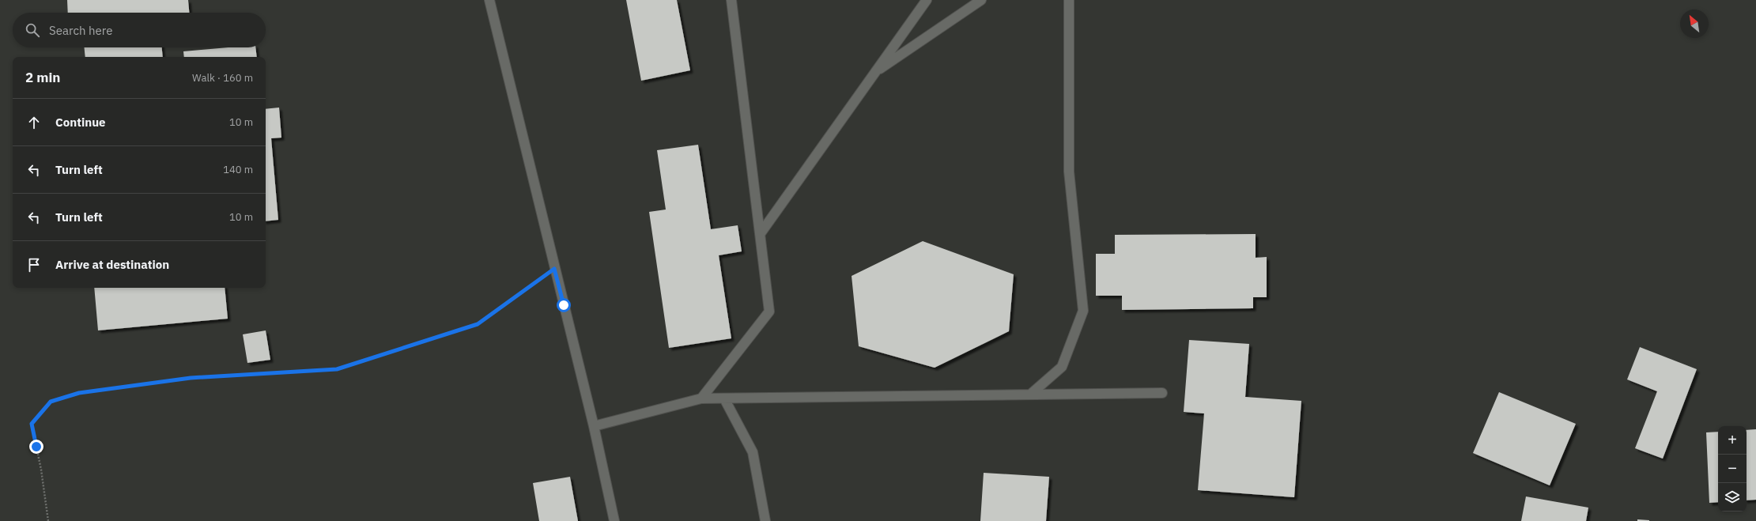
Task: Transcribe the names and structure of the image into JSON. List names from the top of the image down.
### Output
{
  "north": "top left",
  "page": {
    "search": "Search here",
    "heading": ["2 min", "Walk · 160 m"],
    "list": [
      ["Continue", "10 m"],
      ["Turn left", "140 m"],
      ["Turn left", "10 m"],
      "Arrive at destination"
    ],
    "map_buttons": ["+", "−"]
  }
}
